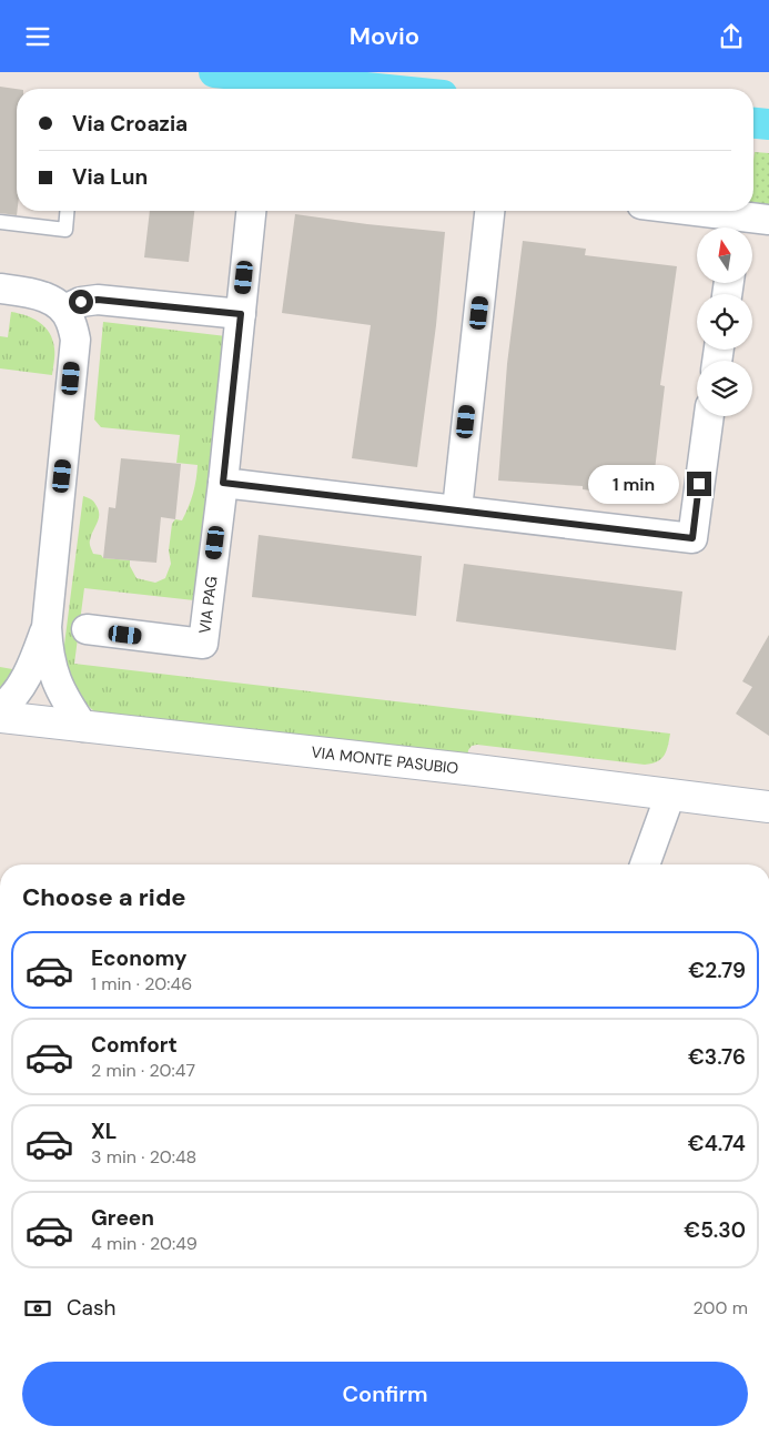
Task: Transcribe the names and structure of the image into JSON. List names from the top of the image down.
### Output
{
  "streets": {
    "main road": ["VIA MONTE PASUBIO"],
    "street": ["VIA PAG"]
  },
  "north": "top",
  "page": {
    "header": "Movio",
    "banner": ["Via Croazia", "Via Lun"],
    "bubble": "1 min",
    "heading": "Choose a ride",
    "list": [
      {
        "name": "Economy",
        "note": "1 min · 20:46",
        "value": "€2.79"
      },
      {
        "name": "Comfort",
        "note": "2 min · 20:47",
        "value": "€3.76"
      },
      {
        "name": "XL",
        "note": "3 min · 20:48",
        "value": "€4.74"
      },
      {
        "name": "Green",
        "note": "4 min · 20:49",
        "value": "€5.30"
      }
    ],
    "pay": ["Cash", "200 m"],
    "buttons": "Confirm"
  }
}
